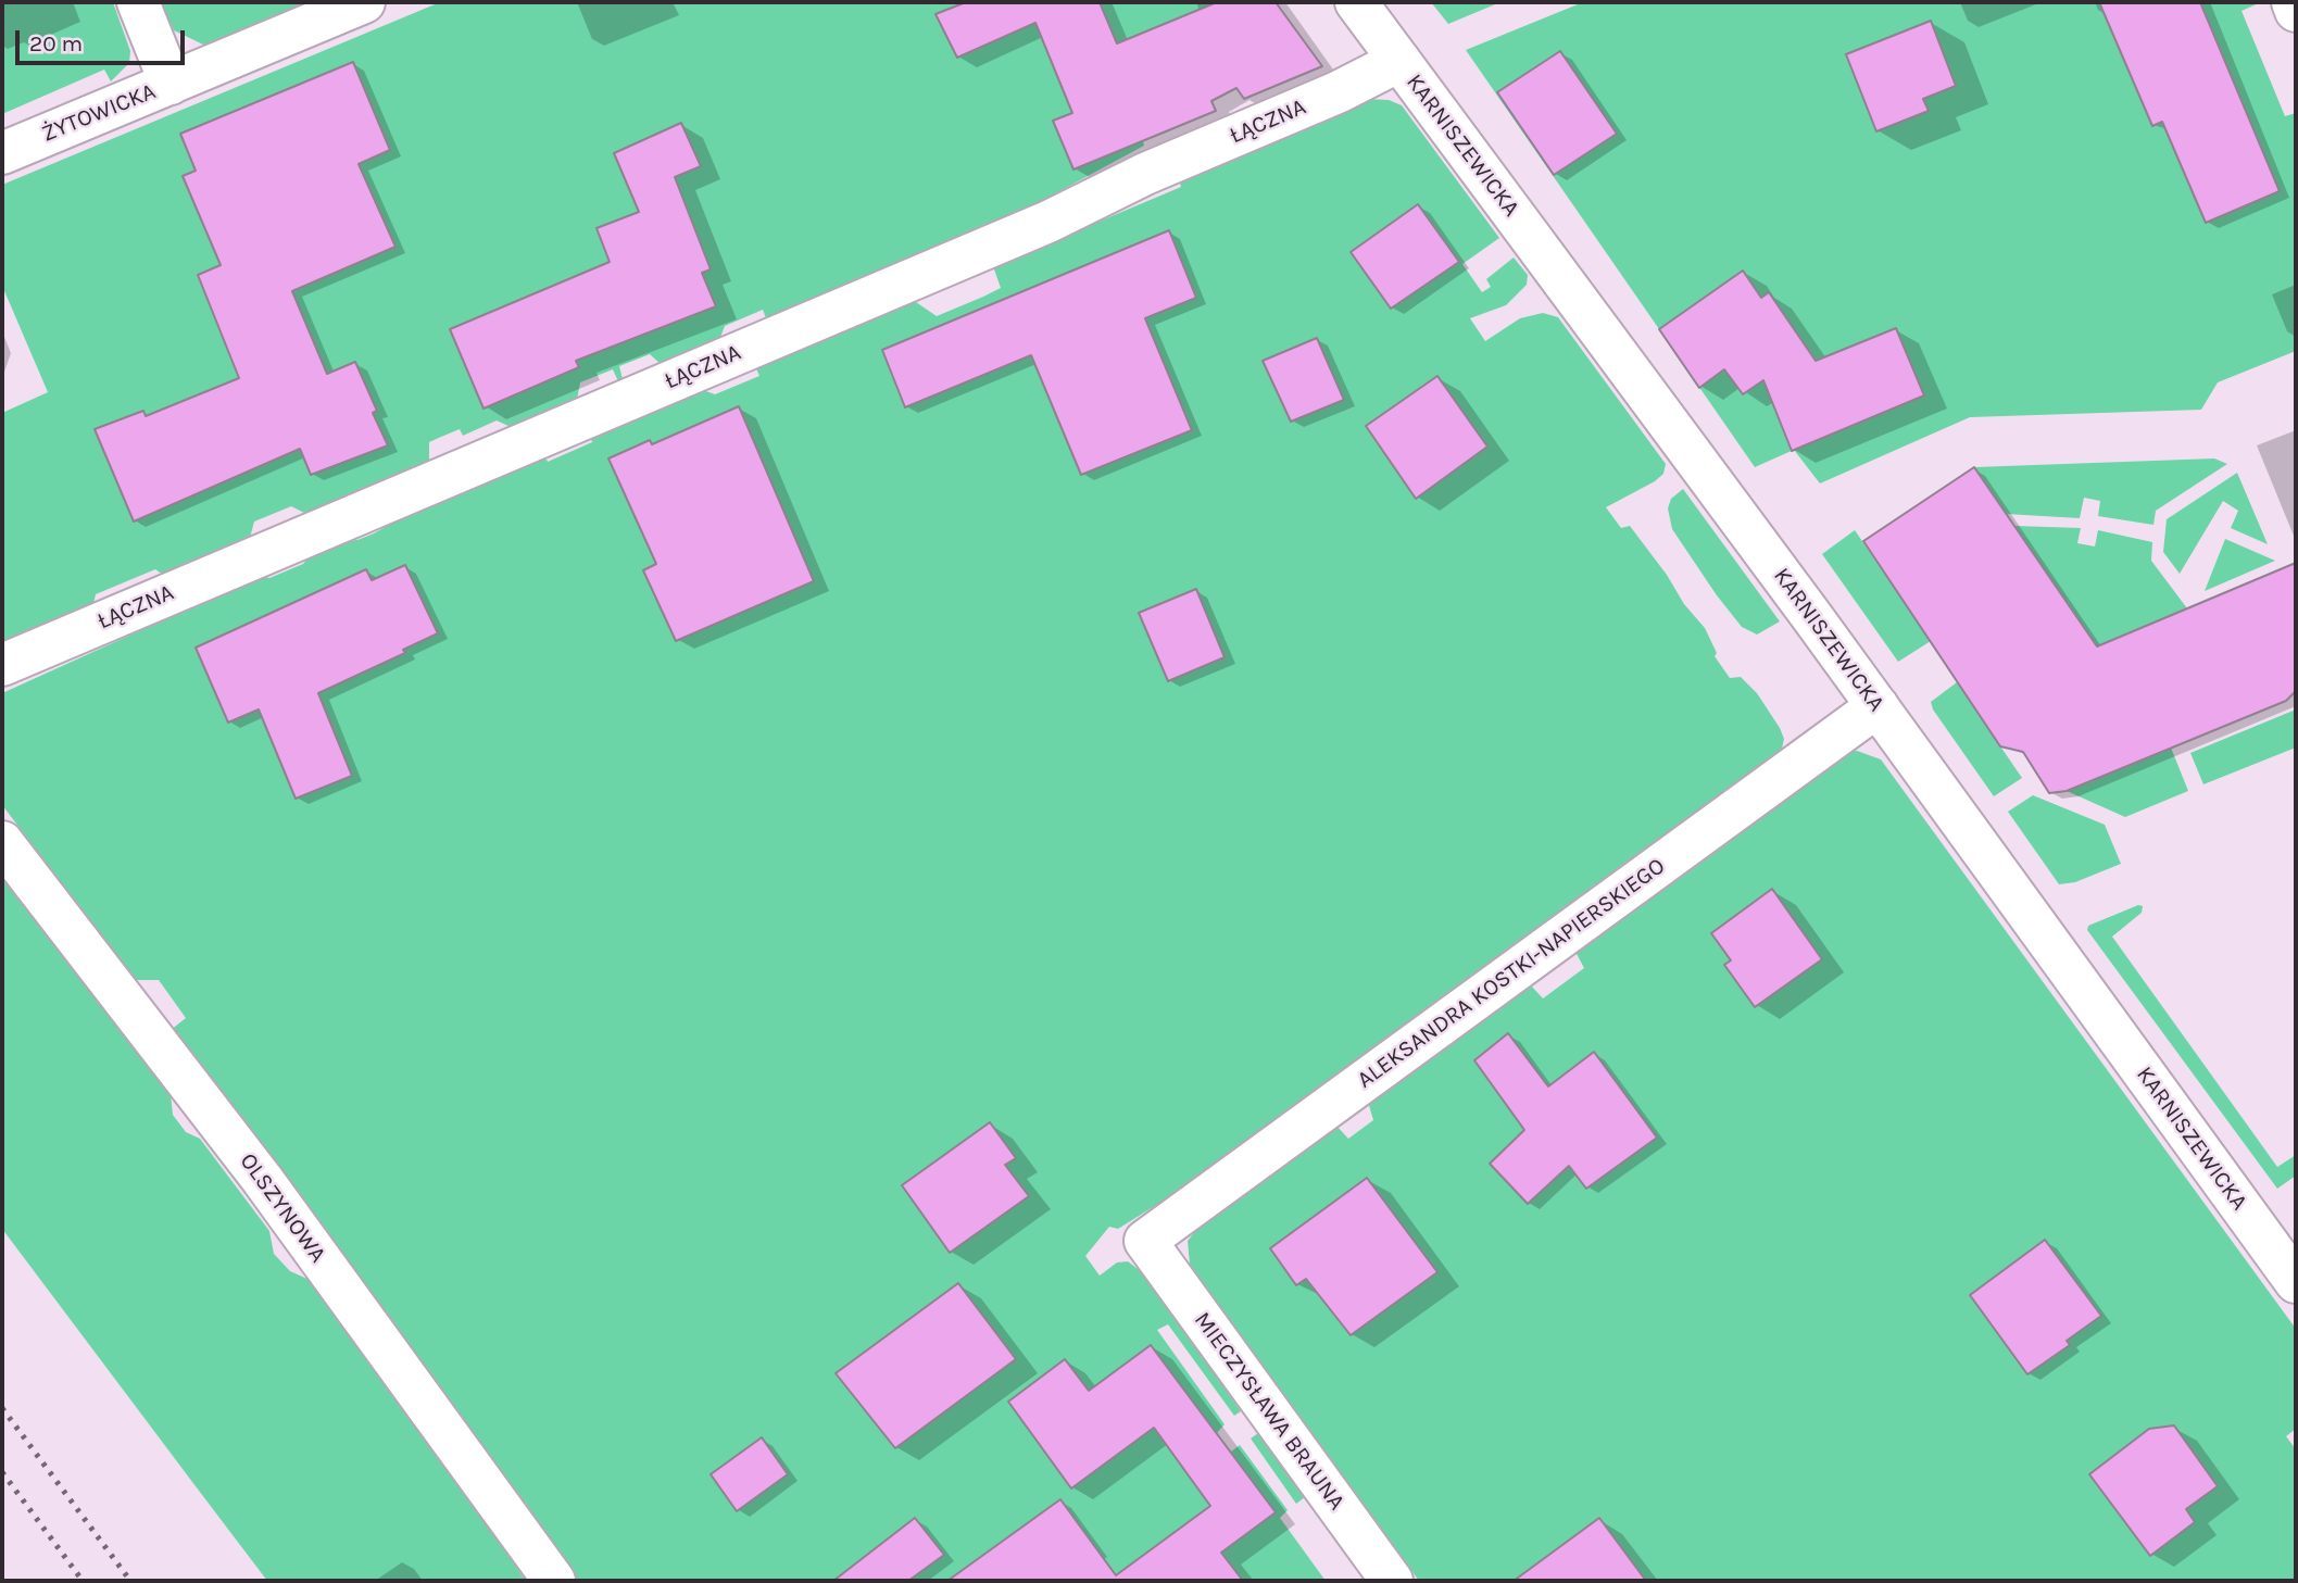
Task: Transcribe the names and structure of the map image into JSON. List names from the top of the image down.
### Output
{
  "streets": {
    "street": [
      "ŻYTOWICKA",
      "ŁĄCZNA",
      "KARNISZEWICKA",
      "ALEKSANDRA KOSTKI-NAPIERSKIEGO",
      "OLSZYNOWA",
      "MIECZYSŁAWA BRAUNA"
    ]
  },
  "crossings": [
    ["ŁĄCZNA", "KARNISZEWICKA"],
    ["KARNISZEWICKA", "ALEKSANDRA KOSTKI-NAPIERSKIEGO"],
    ["ALEKSANDRA KOSTKI-NAPIERSKIEGO", "MIECZYSŁAWA BRAUNA"]
  ],
  "scale_bar": "20 m"
}
